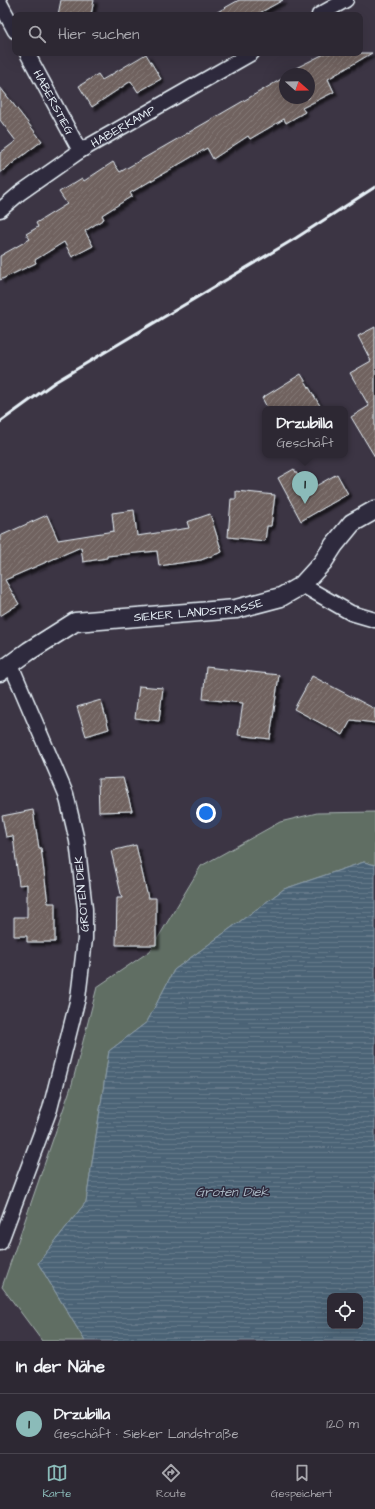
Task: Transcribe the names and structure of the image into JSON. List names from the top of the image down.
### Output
{
  "streets": {
    "street": [
      "HABERSTIEG",
      "HABERKAMP",
      "SIEKER LANDSTRASSE",
      "GROTEN DIEK"
    ]
  },
  "crossings": [
    ["HABERSTIEG", "HABERKAMP"],
    ["SIEKER LANDSTRASSE", "GROTEN DIEK"]
  ],
  "water": ["Groten Diek"],
  "north": "right",
  "page": {
    "search": "Hier suchen",
    "popup": ["Drzubilla", "Geschäft"],
    "pins": "1",
    "heading": "In der Nähe",
    "list": [
      {
        "mark": "1",
        "name": "Drzubilla",
        "note": "Geschäft · Sieker Landstraße",
        "value": "120 m"
      }
    ],
    "nav": ["Karte", "Route", "Gespeichert"]
  }
}
